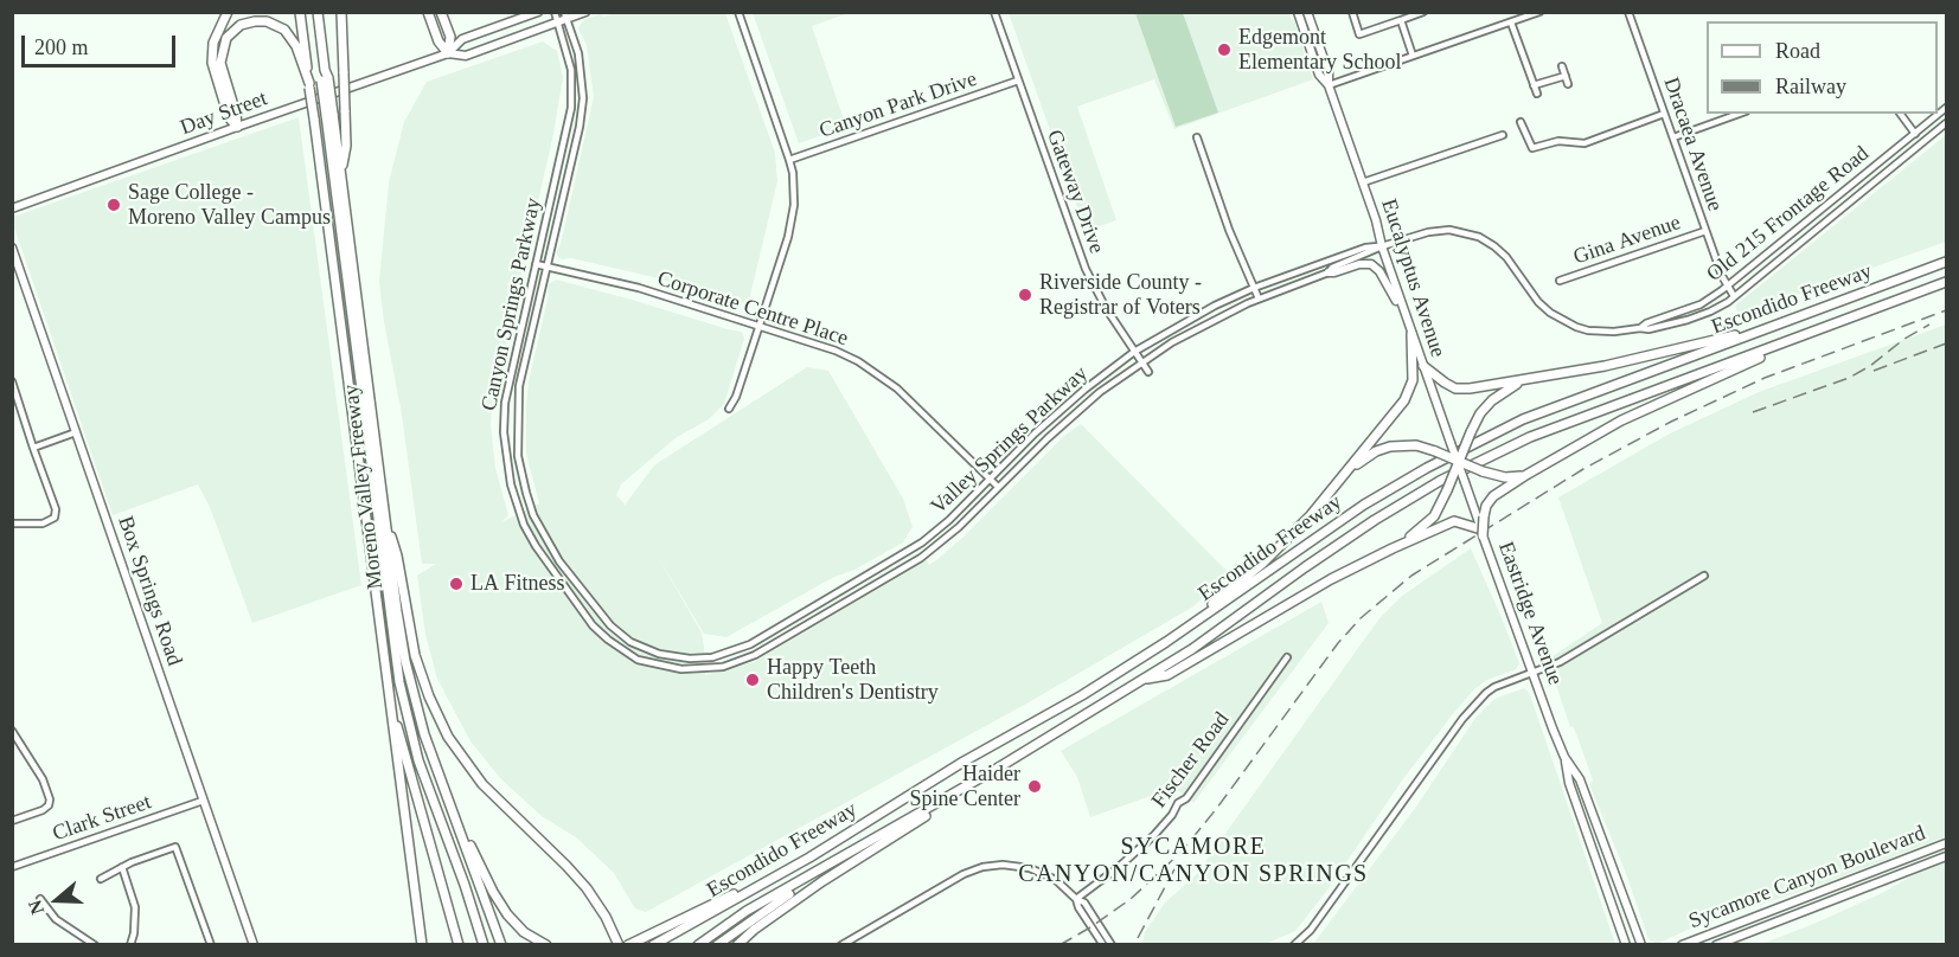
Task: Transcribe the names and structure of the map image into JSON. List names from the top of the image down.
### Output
{
  "streets": {
    "highway": ["Escondido Freeway", "Moreno Valley Freeway"],
    "main road": [
      "Day Street",
      "Eucalyptus Avenue",
      "Box Springs Road",
      "Eastridge Avenue",
      "Sycamore Canyon Boulevard"
    ],
    "street": [
      "Canyon Park Drive",
      "Dracaea Avenue",
      "Gateway Drive",
      "Old 215 Frontage Road",
      "Gina Avenue",
      "Canyon Springs Parkway",
      "Corporate Centre Place",
      "Valley Springs Parkway",
      "Fischer Road",
      "Clark Street"
    ]
  },
  "crossings": [
    ["Canyon Park Drive", "Gateway Drive"],
    ["Day Street", "Canyon Springs Parkway"],
    ["Dracaea Avenue", "Old 215 Frontage Road"],
    ["Dracaea Avenue", "Gina Avenue"],
    ["Gateway Drive", "Valley Springs Parkway"],
    ["Old 215 Frontage Road", "Eucalyptus Avenue"],
    ["Old 215 Frontage Road", "Valley Springs Parkway"],
    ["Eucalyptus Avenue", "Valley Springs Parkway"],
    ["Eucalyptus Avenue", "Eastridge Avenue"],
    ["Canyon Springs Parkway", "Corporate Centre Place"],
    ["Canyon Springs Parkway", "Valley Springs Parkway"],
    ["Corporate Centre Place", "Valley Springs Parkway"],
    ["Box Springs Road", "Clark Street"]
  ],
  "districts": ["SYCAMORE CANYON/CANYON SPRINGS"],
  "places": [
    "Edgemont Elementary School",
    "Sage College - Moreno Valley Campus",
    "Riverside County - Registrar of Voters",
    "LA Fitness",
    "Happy Teeth Children's Dentistry",
    "Haider Spine Center"
  ],
  "legend": ["Road", "Railway"],
  "scale_bar": "200 m",
  "north": "left"
}
